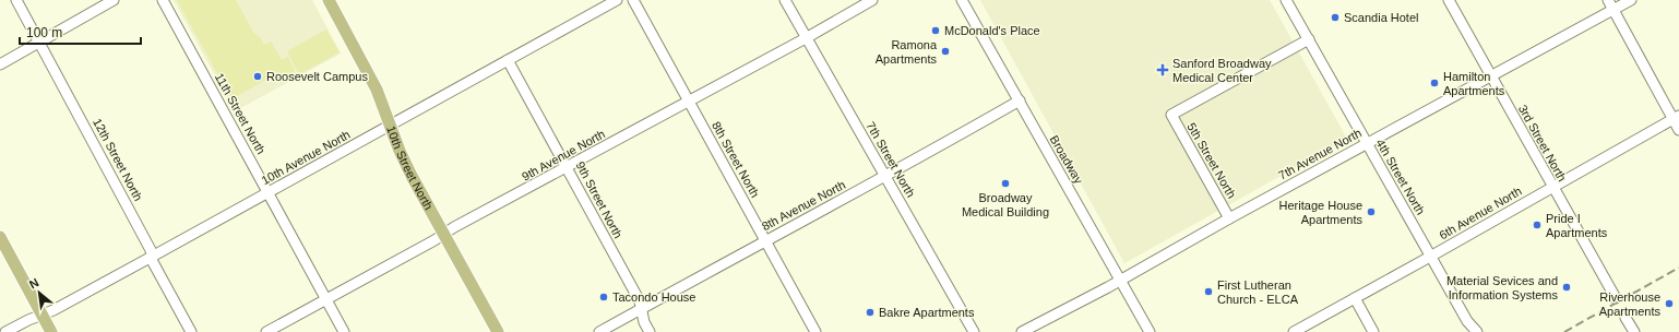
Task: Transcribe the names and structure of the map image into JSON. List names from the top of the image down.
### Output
{
  "streets": {
    "main road": ["10th Street North"],
    "street": [
      "11th Street North",
      "3rd Street North",
      "7th Avenue North",
      "9th Avenue North",
      "10th Avenue North",
      "12th Street North",
      "8th Street North",
      "7th Street North",
      "Broadway",
      "5th Street North",
      "4th Street North",
      "9th Street North",
      "8th Avenue North",
      "6th Avenue North"
    ]
  },
  "crossings": [
    ["11th Street North", "9th Avenue North"],
    ["11th Street North", "10th Avenue North"],
    ["3rd Street North", "7th Avenue North"],
    ["3rd Street North", "6th Avenue North"],
    ["7th Avenue North", "Broadway"],
    ["7th Avenue North", "5th Street North"],
    ["7th Avenue North", "4th Street North"],
    ["9th Avenue North", "8th Street North"],
    ["9th Avenue North", "7th Street North"],
    ["9th Avenue North", "10th Street North"],
    ["9th Avenue North", "9th Street North"],
    ["10th Avenue North", "12th Street North"],
    ["10th Avenue North", "10th Street North"],
    ["10th Avenue North", "9th Street North"],
    ["8th Street North", "8th Avenue North"],
    ["7th Street North", "8th Avenue North"],
    ["Broadway", "8th Avenue North"],
    ["5th Street North", "4th Street North"],
    ["4th Street North", "6th Avenue North"],
    ["9th Street North", "8th Avenue North"]
  ],
  "places": {
    "other": [
      "Scandia Hotel",
      "McDonald's Place",
      "Ramona Apartments",
      "Roosevelt Campus",
      "Hamilton Apartments",
      "Broadway Medical Building",
      "Heritage House Apartments",
      "Pride I Apartments",
      "Material Sevices and Information Systems",
      "First Lutheran Church - ELCA",
      "Tacondo House",
      "Riverhouse Apartments",
      "Bakre Apartments"
    ],
    "health": ["Sanford Broadway Medical Center"]
  },
  "scale_bar": "100 m",
  "north": "top left"
}
